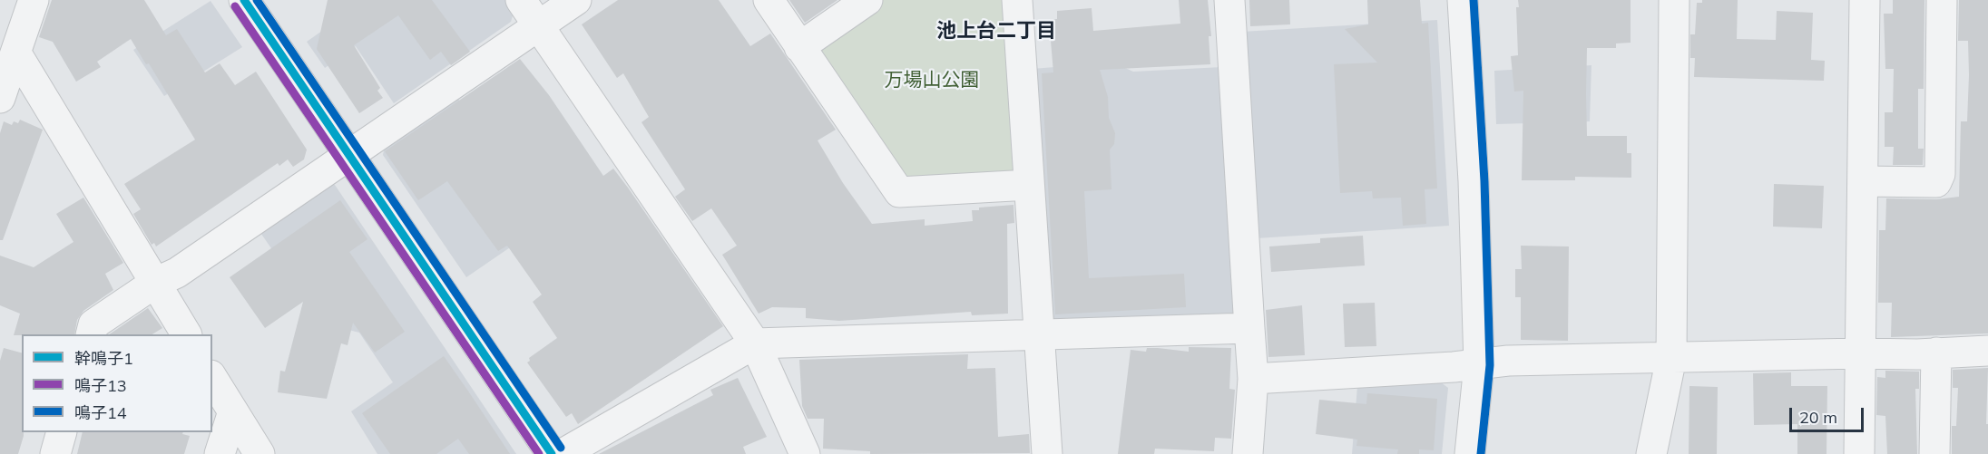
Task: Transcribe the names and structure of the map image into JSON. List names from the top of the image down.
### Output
{
  "districts": ["池上台二丁目"],
  "parks": ["万場山公園"],
  "lines": ["transit line 幹鳴子1", "transit line 鳴子14", "transit line 鳴子13"],
  "legend": ["幹鳴子1", "鳴子13", "鳴子14"],
  "scale_bar": "20 m"
}
